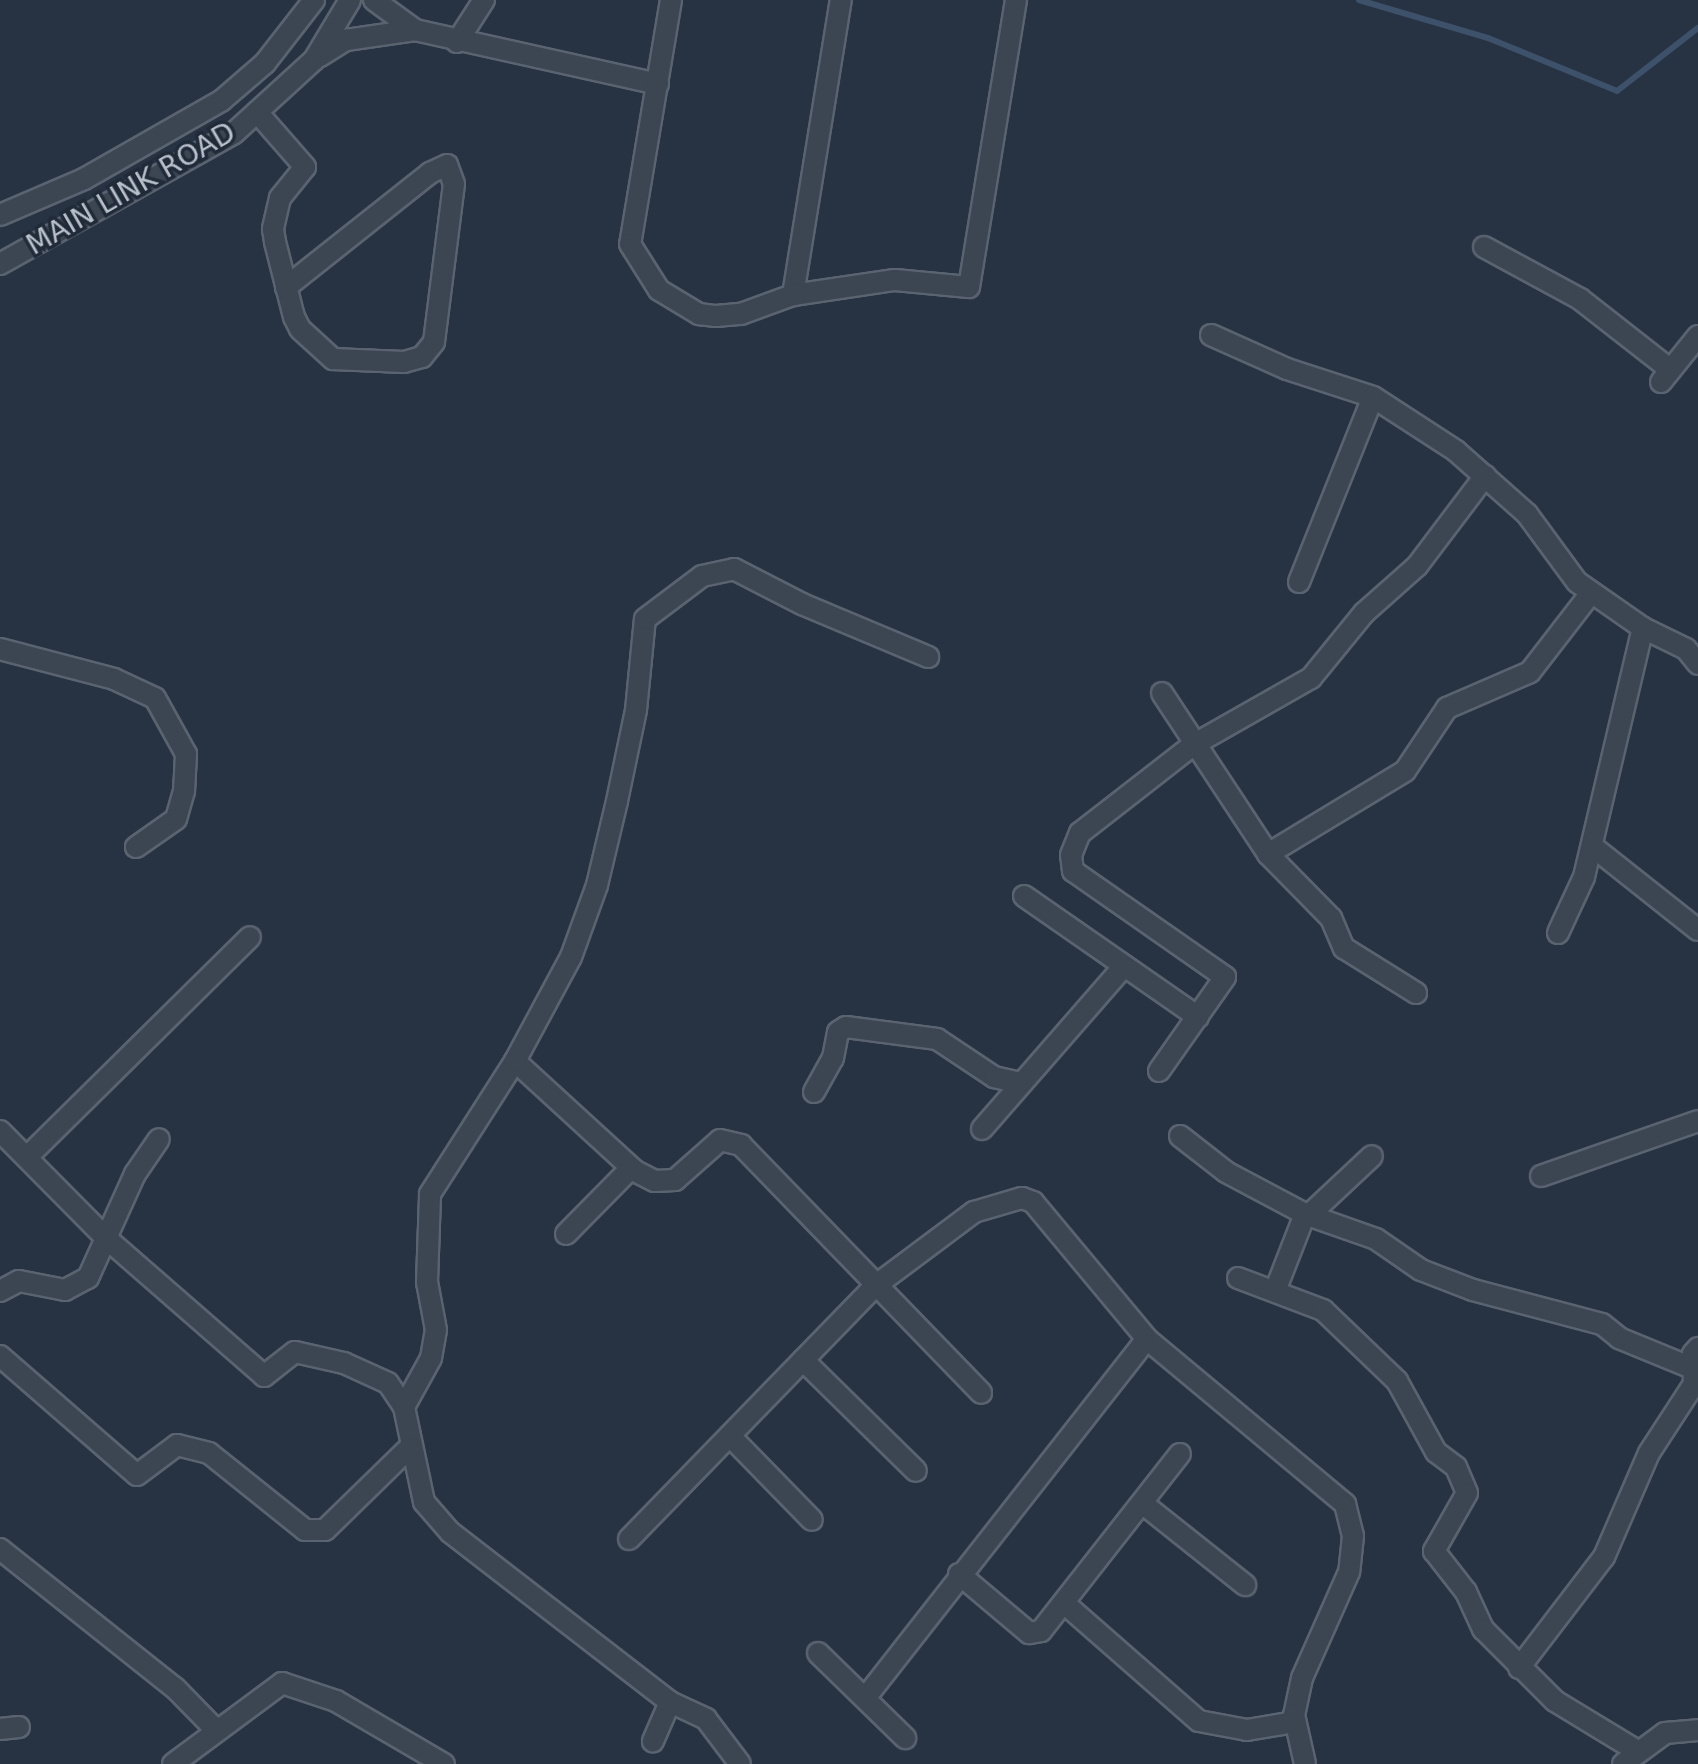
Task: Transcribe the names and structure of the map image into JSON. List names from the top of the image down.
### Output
{
  "streets": {
    "street": ["MAIN LINK ROAD"]
  }
}
